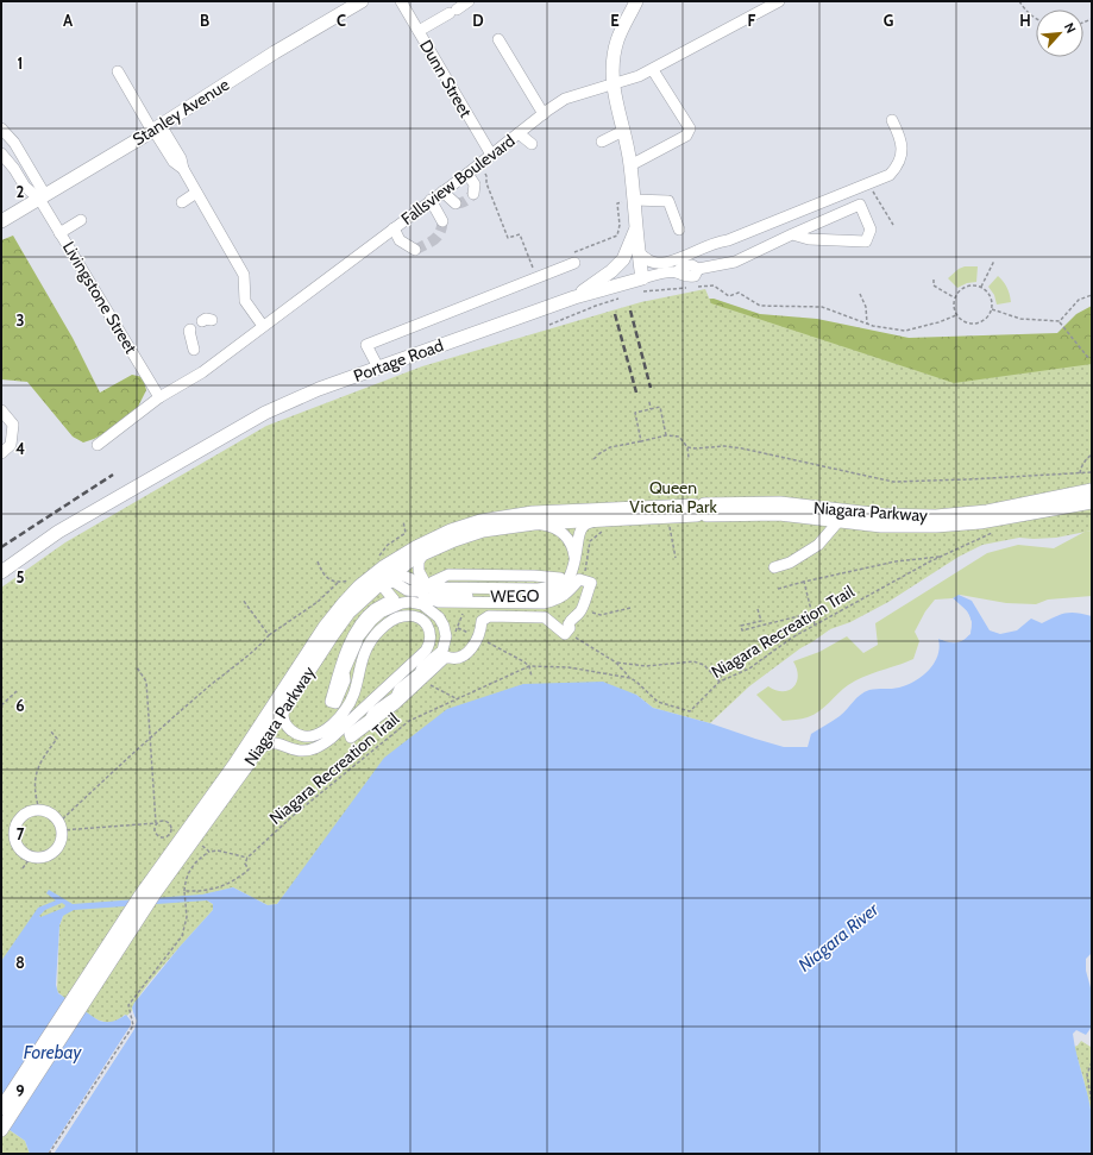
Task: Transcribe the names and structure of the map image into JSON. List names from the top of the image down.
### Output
{
  "streets": {
    "main road": ["Stanley Avenue", "Portage Road", "Niagara Parkway"],
    "street": [
      "Dunn Street",
      "Fallsview Boulevard",
      "Livingstone Street",
      "WEGO"
    ],
    "path": ["Niagara Recreation Trail"]
  },
  "crossings": [
    ["Dunn Street", "Fallsview Boulevard"],
    ["Stanley Avenue", "Livingstone Street"],
    ["Fallsview Boulevard", "Livingstone Street"],
    ["Niagara Parkway", "WEGO"]
  ],
  "water": ["Niagara River", "Forebay"],
  "parks": ["Queen Victoria Park"],
  "north": "top right",
  "grid": {
    "columns": [
      "A",
      "B",
      "C",
      "D",
      "E",
      "F",
      "G",
      "H"
    ],
    "rows": [
      "1",
      "2",
      "3",
      "4",
      "5",
      "6",
      "7",
      "8",
      "9"
    ]
  }
}
